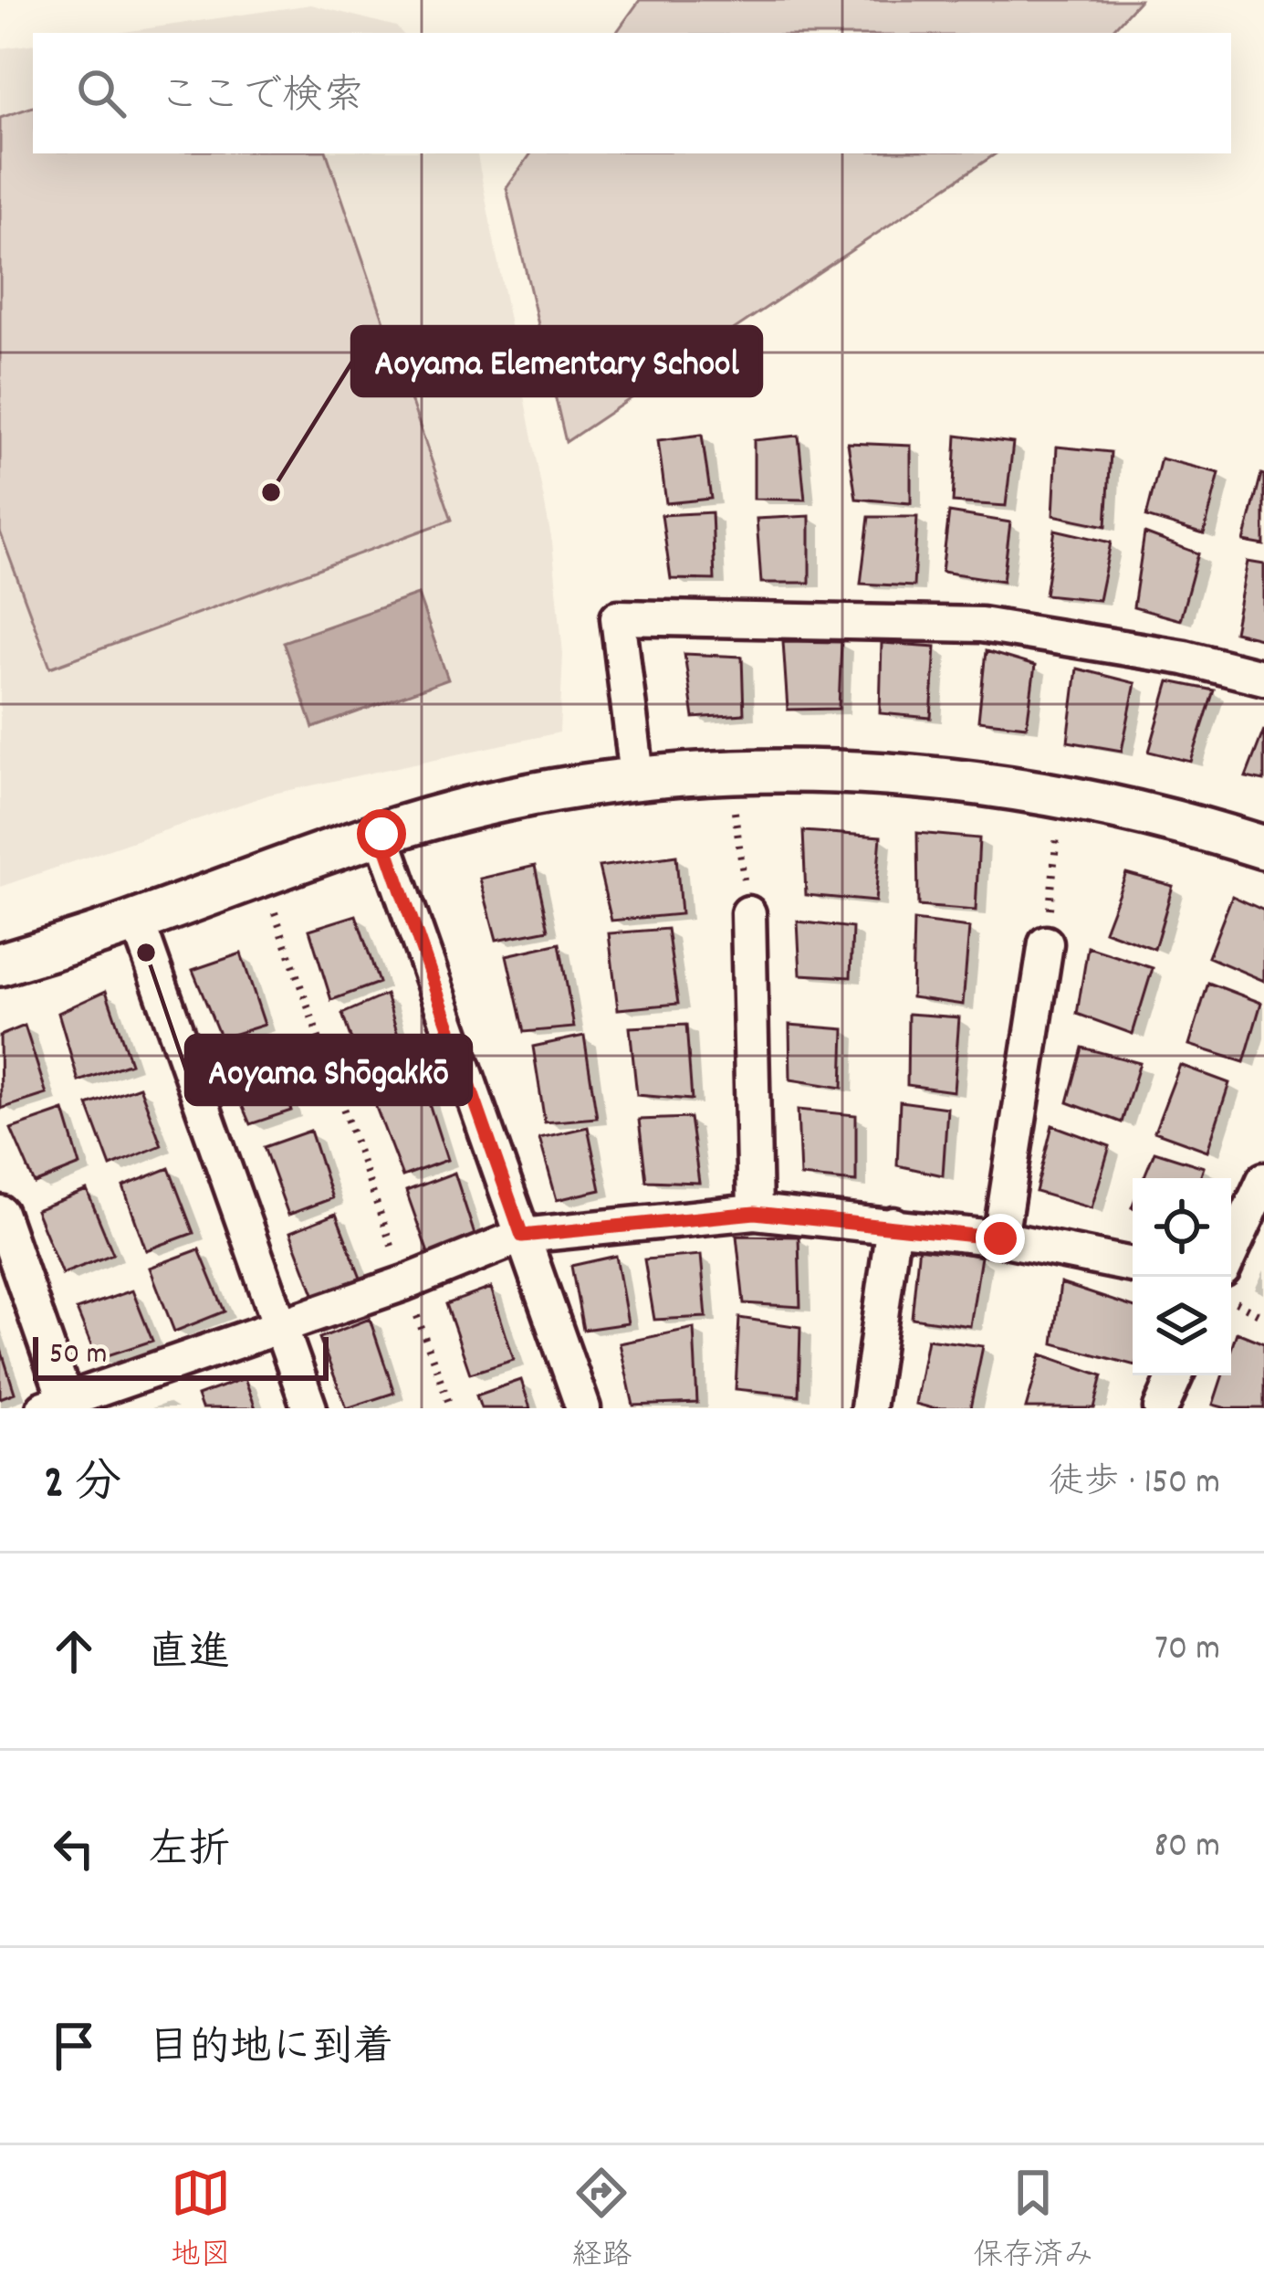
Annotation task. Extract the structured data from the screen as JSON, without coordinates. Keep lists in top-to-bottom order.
{
  "places": ["Aoyama Elementary School", "Aoyama Shōgakkō"],
  "scale_bar": "50 m",
  "page": {
    "search": "ここで検索",
    "scale": "50 m",
    "heading": ["2 分", "徒歩 · 150 m"],
    "list": [
      ["直進", "70 m"],
      ["左折", "80 m"],
      "目的地に到着"
    ],
    "nav": ["地図", "経路", "保存済み"]
  }
}
